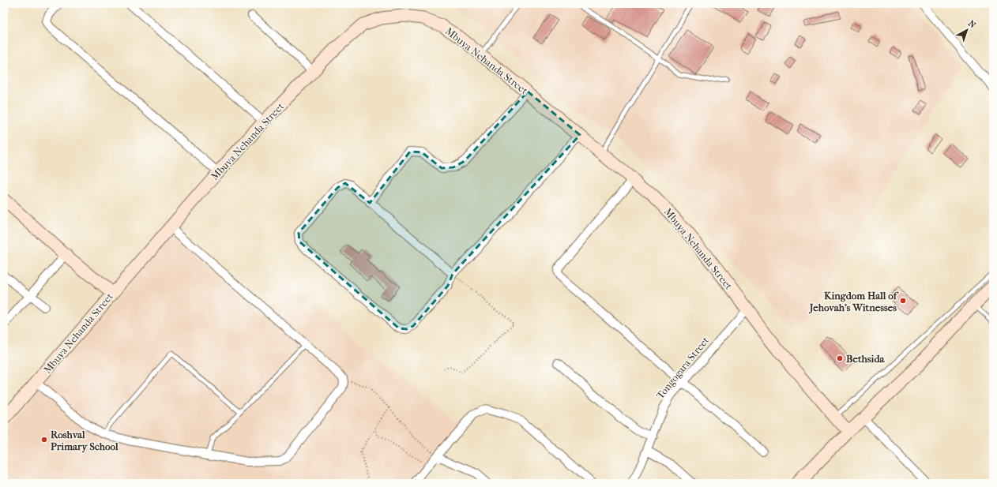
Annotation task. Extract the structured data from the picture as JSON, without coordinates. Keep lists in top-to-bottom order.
{
  "streets": {
    "street": ["Mbuya Nehanda Street", "Tongogara Street"]
  },
  "crossings": [
    ["Mbuya Nehanda Street", "Tongogara Street"]
  ],
  "places": ["Kingdom Hall of Jehovah’s Witnesses", "Bethsida", "Roshval Primary School"],
  "north": "top right"
}
